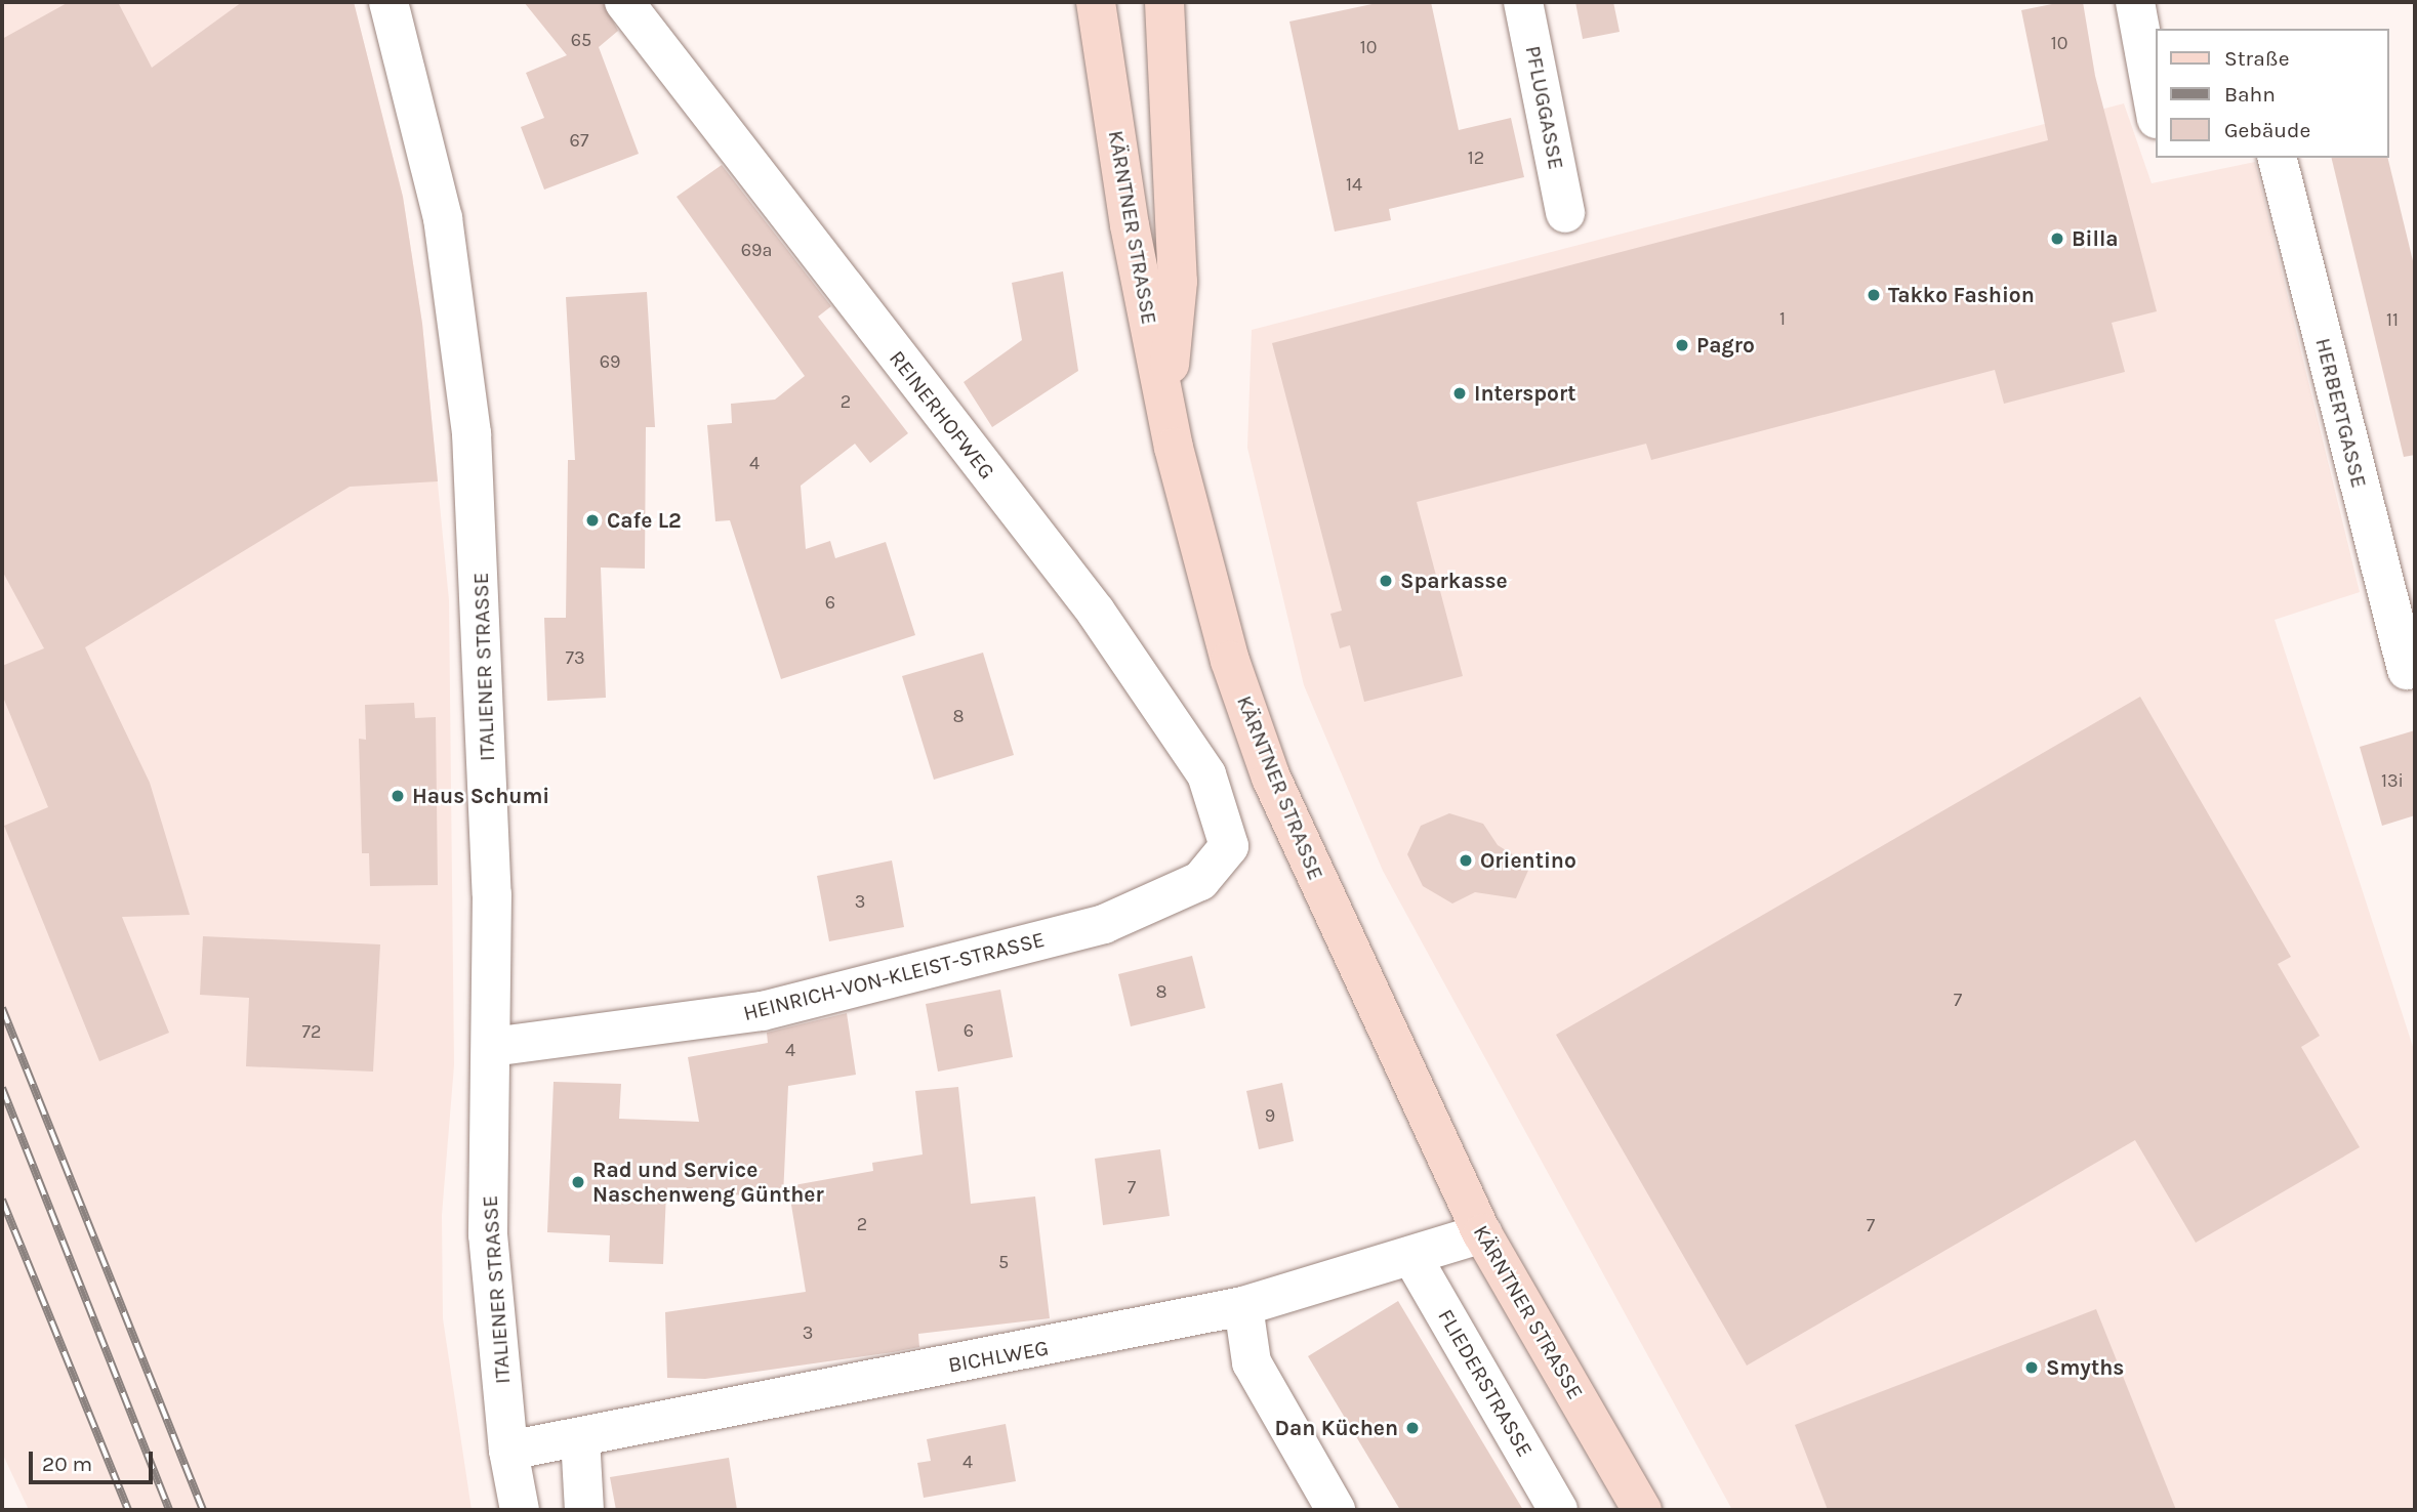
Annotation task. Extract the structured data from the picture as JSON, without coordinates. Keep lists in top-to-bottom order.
{
  "streets": {
    "main road": ["KÄRNTNER STRASSE"],
    "street": [
      "PFLUGGASSE",
      "HERBERTGASSE",
      "REINERHOFWEG",
      "ITALIENER STRASSE",
      "HEINRICH-VON-KLEIST-STRASSE",
      "BICHLWEG",
      "FLIEDERSTRASSE"
    ]
  },
  "crossings": [
    ["KÄRNTNER STRASSE", "BICHLWEG"],
    ["REINERHOFWEG", "HEINRICH-VON-KLEIST-STRASSE"],
    ["ITALIENER STRASSE", "HEINRICH-VON-KLEIST-STRASSE"],
    ["ITALIENER STRASSE", "BICHLWEG"],
    ["BICHLWEG", "FLIEDERSTRASSE"]
  ],
  "places": [
    "Billa",
    "Takko Fashion",
    "Pagro",
    "Intersport",
    "Cafe L2",
    "Sparkasse",
    "Haus Schumi",
    "Orientino",
    "Rad und Service Naschenweng Günther",
    "Smyths",
    "Dan Küchen"
  ],
  "house_numbers": [
    "65",
    "10",
    "10",
    "67",
    "12",
    "14",
    "69a",
    "1",
    "11",
    "69",
    "2",
    "4",
    "6",
    "73",
    "8",
    "13i",
    "3",
    "8",
    "7",
    "6",
    "72",
    "4",
    "9",
    "7",
    "2",
    "7",
    "5",
    "3",
    "4"
  ],
  "legend": ["Straße", "Bahn", "Gebäude"],
  "scale_bar": "20 m"
}
